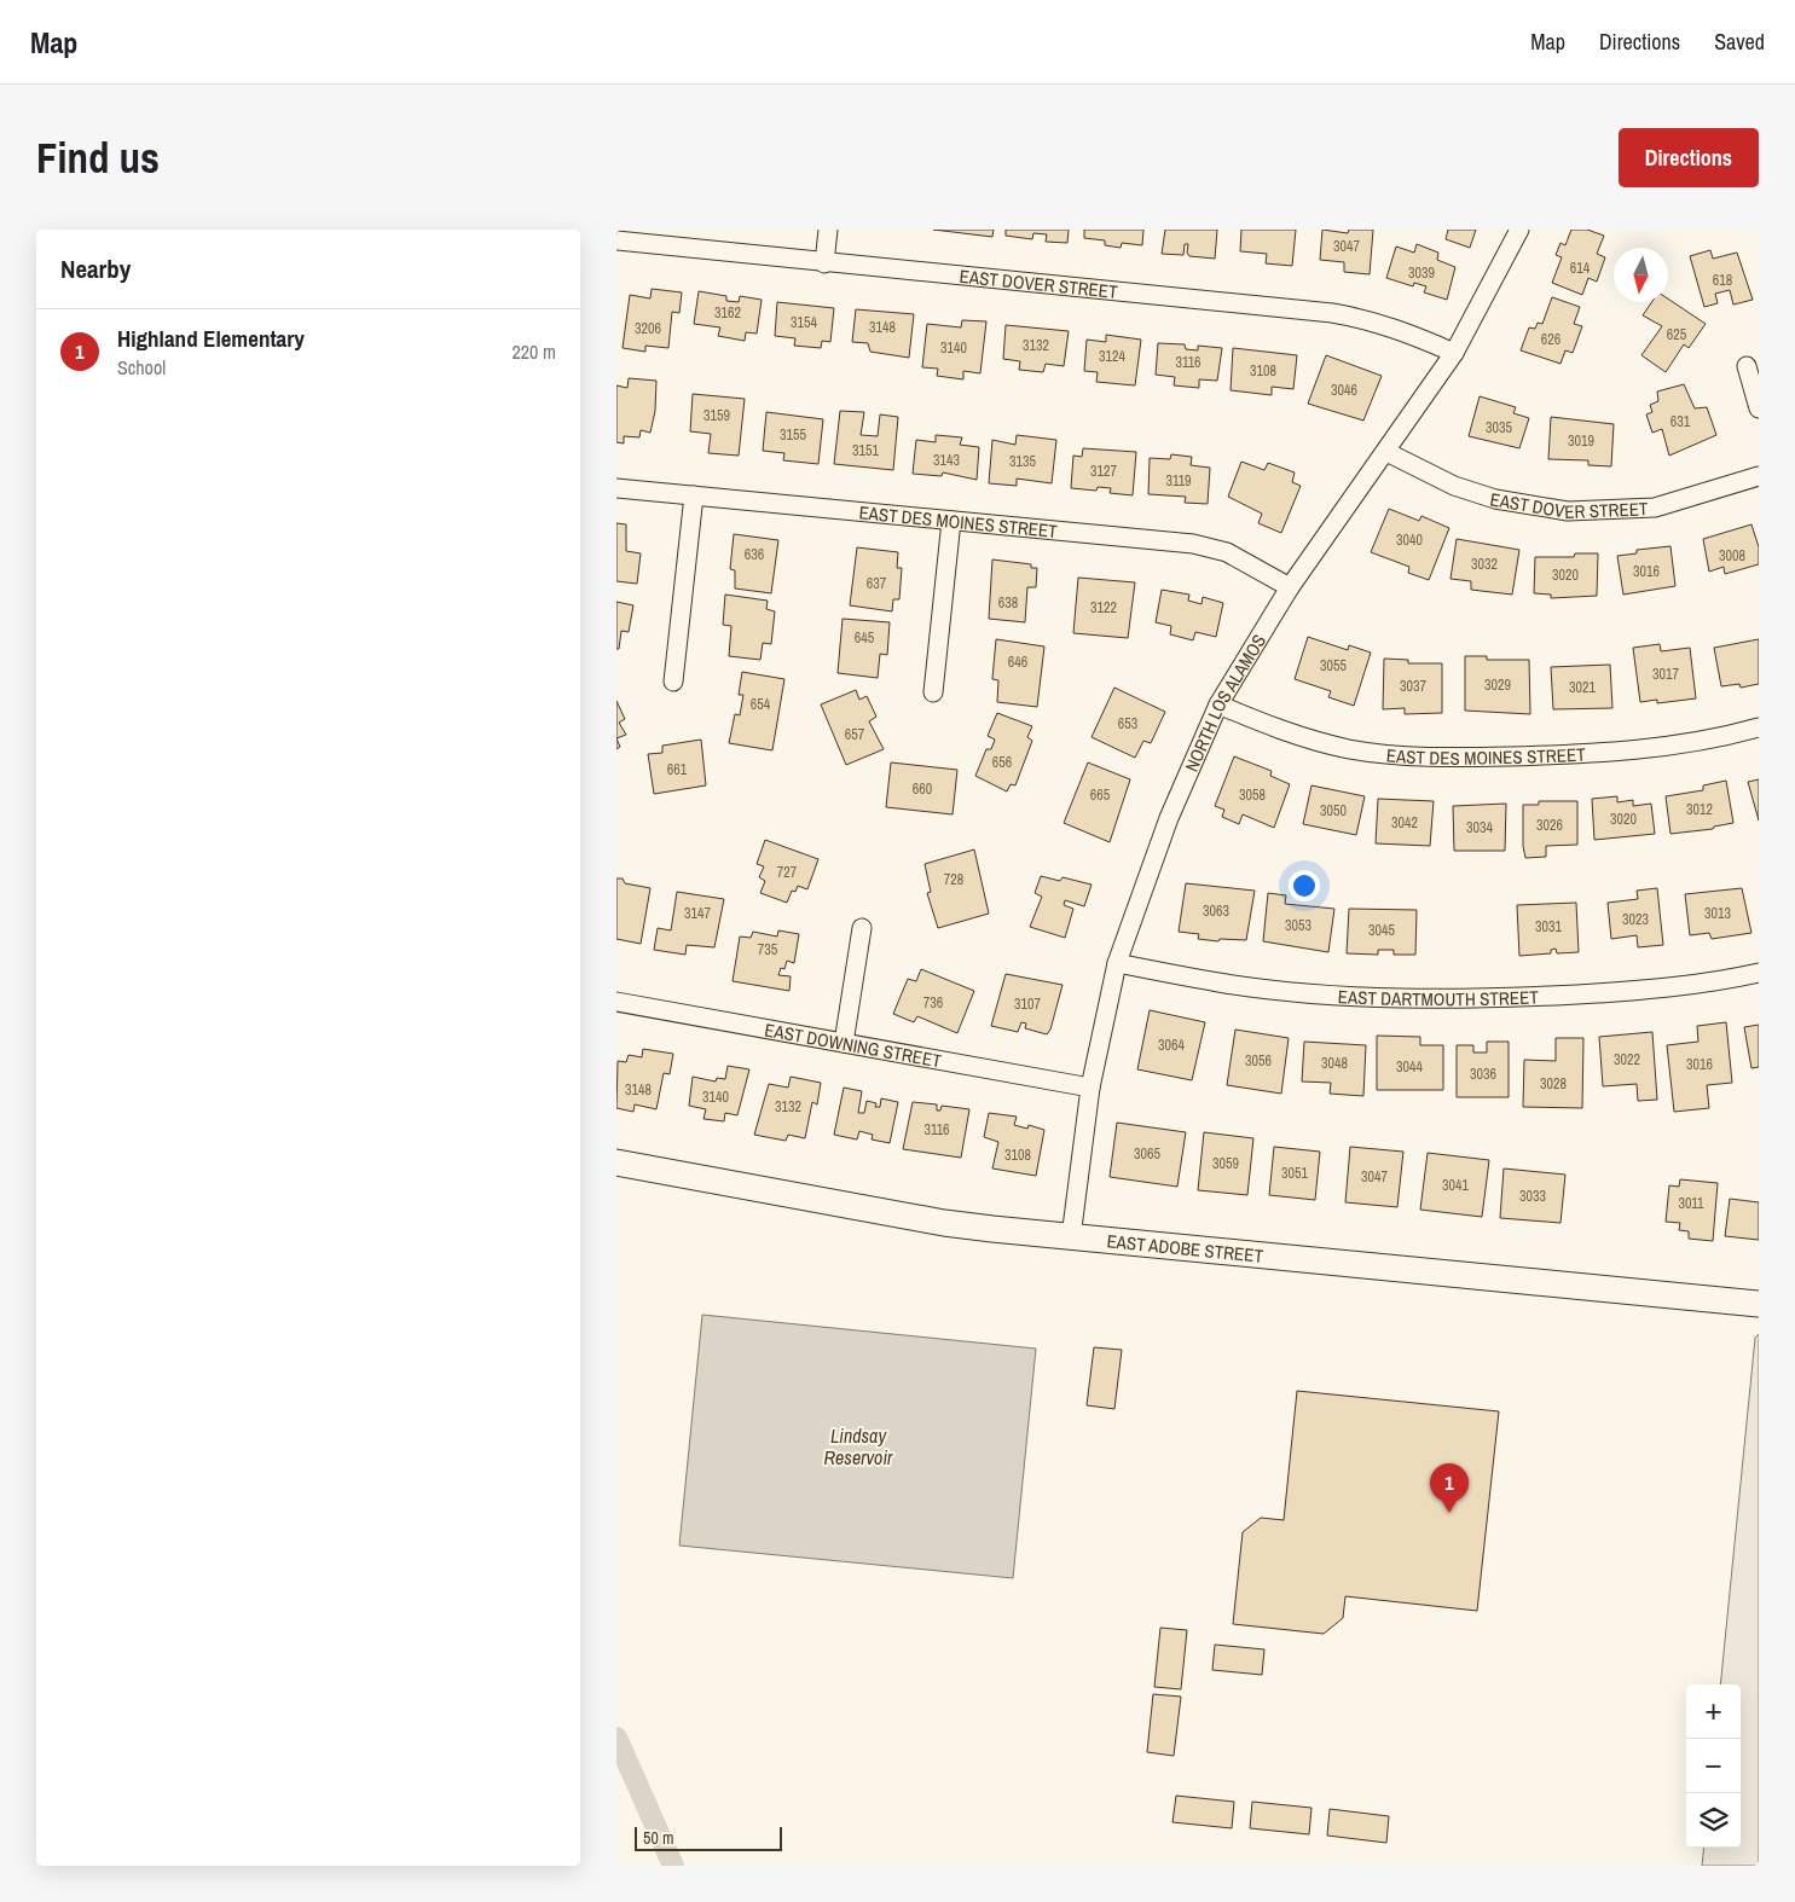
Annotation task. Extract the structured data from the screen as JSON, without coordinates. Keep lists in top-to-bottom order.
{
  "streets": {
    "street": [
      "EAST DOVER STREET",
      "EAST DES MOINES STREET",
      "NORTH LOS ALAMOS",
      "EAST DARTMOUTH STREET",
      "EAST DOWNING STREET",
      "EAST ADOBE STREET"
    ]
  },
  "crossings": [
    ["EAST DOVER STREET", "NORTH LOS ALAMOS"],
    ["EAST DES MOINES STREET", "NORTH LOS ALAMOS"],
    ["NORTH LOS ALAMOS", "EAST DARTMOUTH STREET"],
    ["NORTH LOS ALAMOS", "EAST DOWNING STREET"],
    ["NORTH LOS ALAMOS", "EAST ADOBE STREET"]
  ],
  "water": ["Lindsay Reservoir"],
  "house_numbers": [
    "3047",
    "614",
    "3039",
    "618",
    "3162",
    "3154",
    "3148",
    "3206",
    "625",
    "626",
    "3132",
    "3140",
    "3124",
    "3116",
    "3108",
    "3046",
    "3159",
    "631",
    "3035",
    "3155",
    "3019",
    "3151",
    "3143",
    "3135",
    "3127",
    "3119",
    "3040",
    "636",
    "3008",
    "3032",
    "3016",
    "3020",
    "637",
    "638",
    "3122",
    "645",
    "646",
    "3055",
    "3017",
    "3029",
    "3037",
    "3021",
    "654",
    "653",
    "657",
    "656",
    "661",
    "660",
    "665",
    "3058",
    "3012",
    "3050",
    "3020",
    "3042",
    "3026",
    "3034",
    "727",
    "728",
    "3063",
    "3147",
    "3013",
    "3023",
    "3053",
    "3031",
    "3045",
    "735",
    "736",
    "3107",
    "3064",
    "3022",
    "3056",
    "3048",
    "3016",
    "3044",
    "3036",
    "3028",
    "3148",
    "3140",
    "3132",
    "3116",
    "3065",
    "3108",
    "3059",
    "3051",
    "3047",
    "3041",
    "3033",
    "3011"
  ],
  "scale_bar": "50 m",
  "north": "bottom",
  "page": {
    "header": "Map",
    "nav": ["Map", "Directions", "Saved"],
    "buttons": "Directions",
    "title": "Find us",
    "heading": "Nearby",
    "list": [
      {
        "mark": "1",
        "name": "Highland Elementary",
        "note": "School",
        "value": "220 m"
      }
    ],
    "pins": "1",
    "map_buttons": ["+", "−"],
    "scale": "50 m"
  }
}
